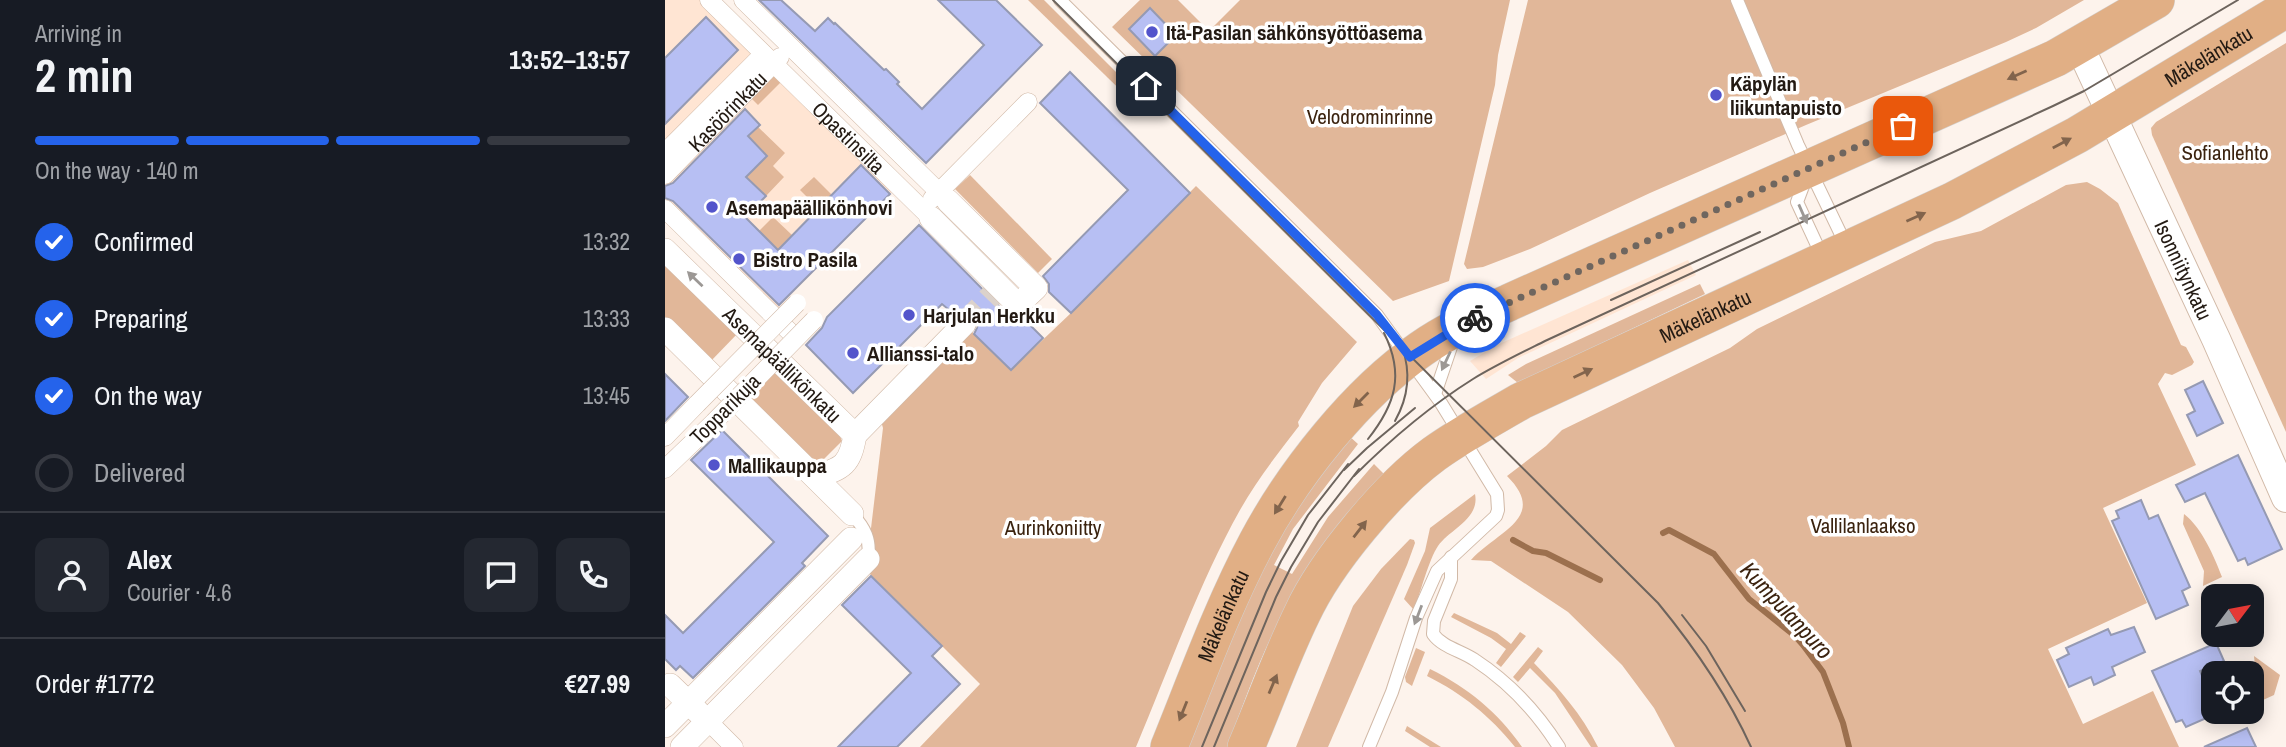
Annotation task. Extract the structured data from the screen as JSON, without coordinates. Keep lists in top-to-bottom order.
{
  "streets": {
    "main road": ["Mäkelänkatu"],
    "street": [
      "Kasöörinkatu",
      "Opastinsilta",
      "Isonniitynkatu",
      "Asemapäällikönkatu",
      "Topparikuja"
    ]
  },
  "crossings": [
    ["Mäkelänkatu", "Isonniitynkatu"],
    ["Kasöörinkatu", "Opastinsilta"]
  ],
  "water": ["Kumpulanpuro"],
  "parks": [
    "Velodrominrinne",
    "Sofianlehto",
    "Vallilanlaakso",
    "Aurinkoniitty"
  ],
  "places": [
    "Itä-Pasilan sähkönsyöttöasema",
    "Käpylän liikuntapuisto",
    "Asemapäällikönhovi",
    "Bistro Pasila",
    "Harjulan Herkku",
    "Allianssi-talo",
    "Mallikauppa"
  ],
  "north": "top right",
  "page": {
    "heading": ["2 min", "Arriving in", "13:52–13:57"],
    "panel": [
      "Alex",
      "Courier · 4.6",
      "Order #1772",
      "€27.99"
    ],
    "bar": "On the way · 140 m",
    "list": [
      ["Confirmed", "13:32"],
      ["Preparing", "13:33"],
      ["On the way", "13:45"],
      "Delivered"
    ]
  }
}
